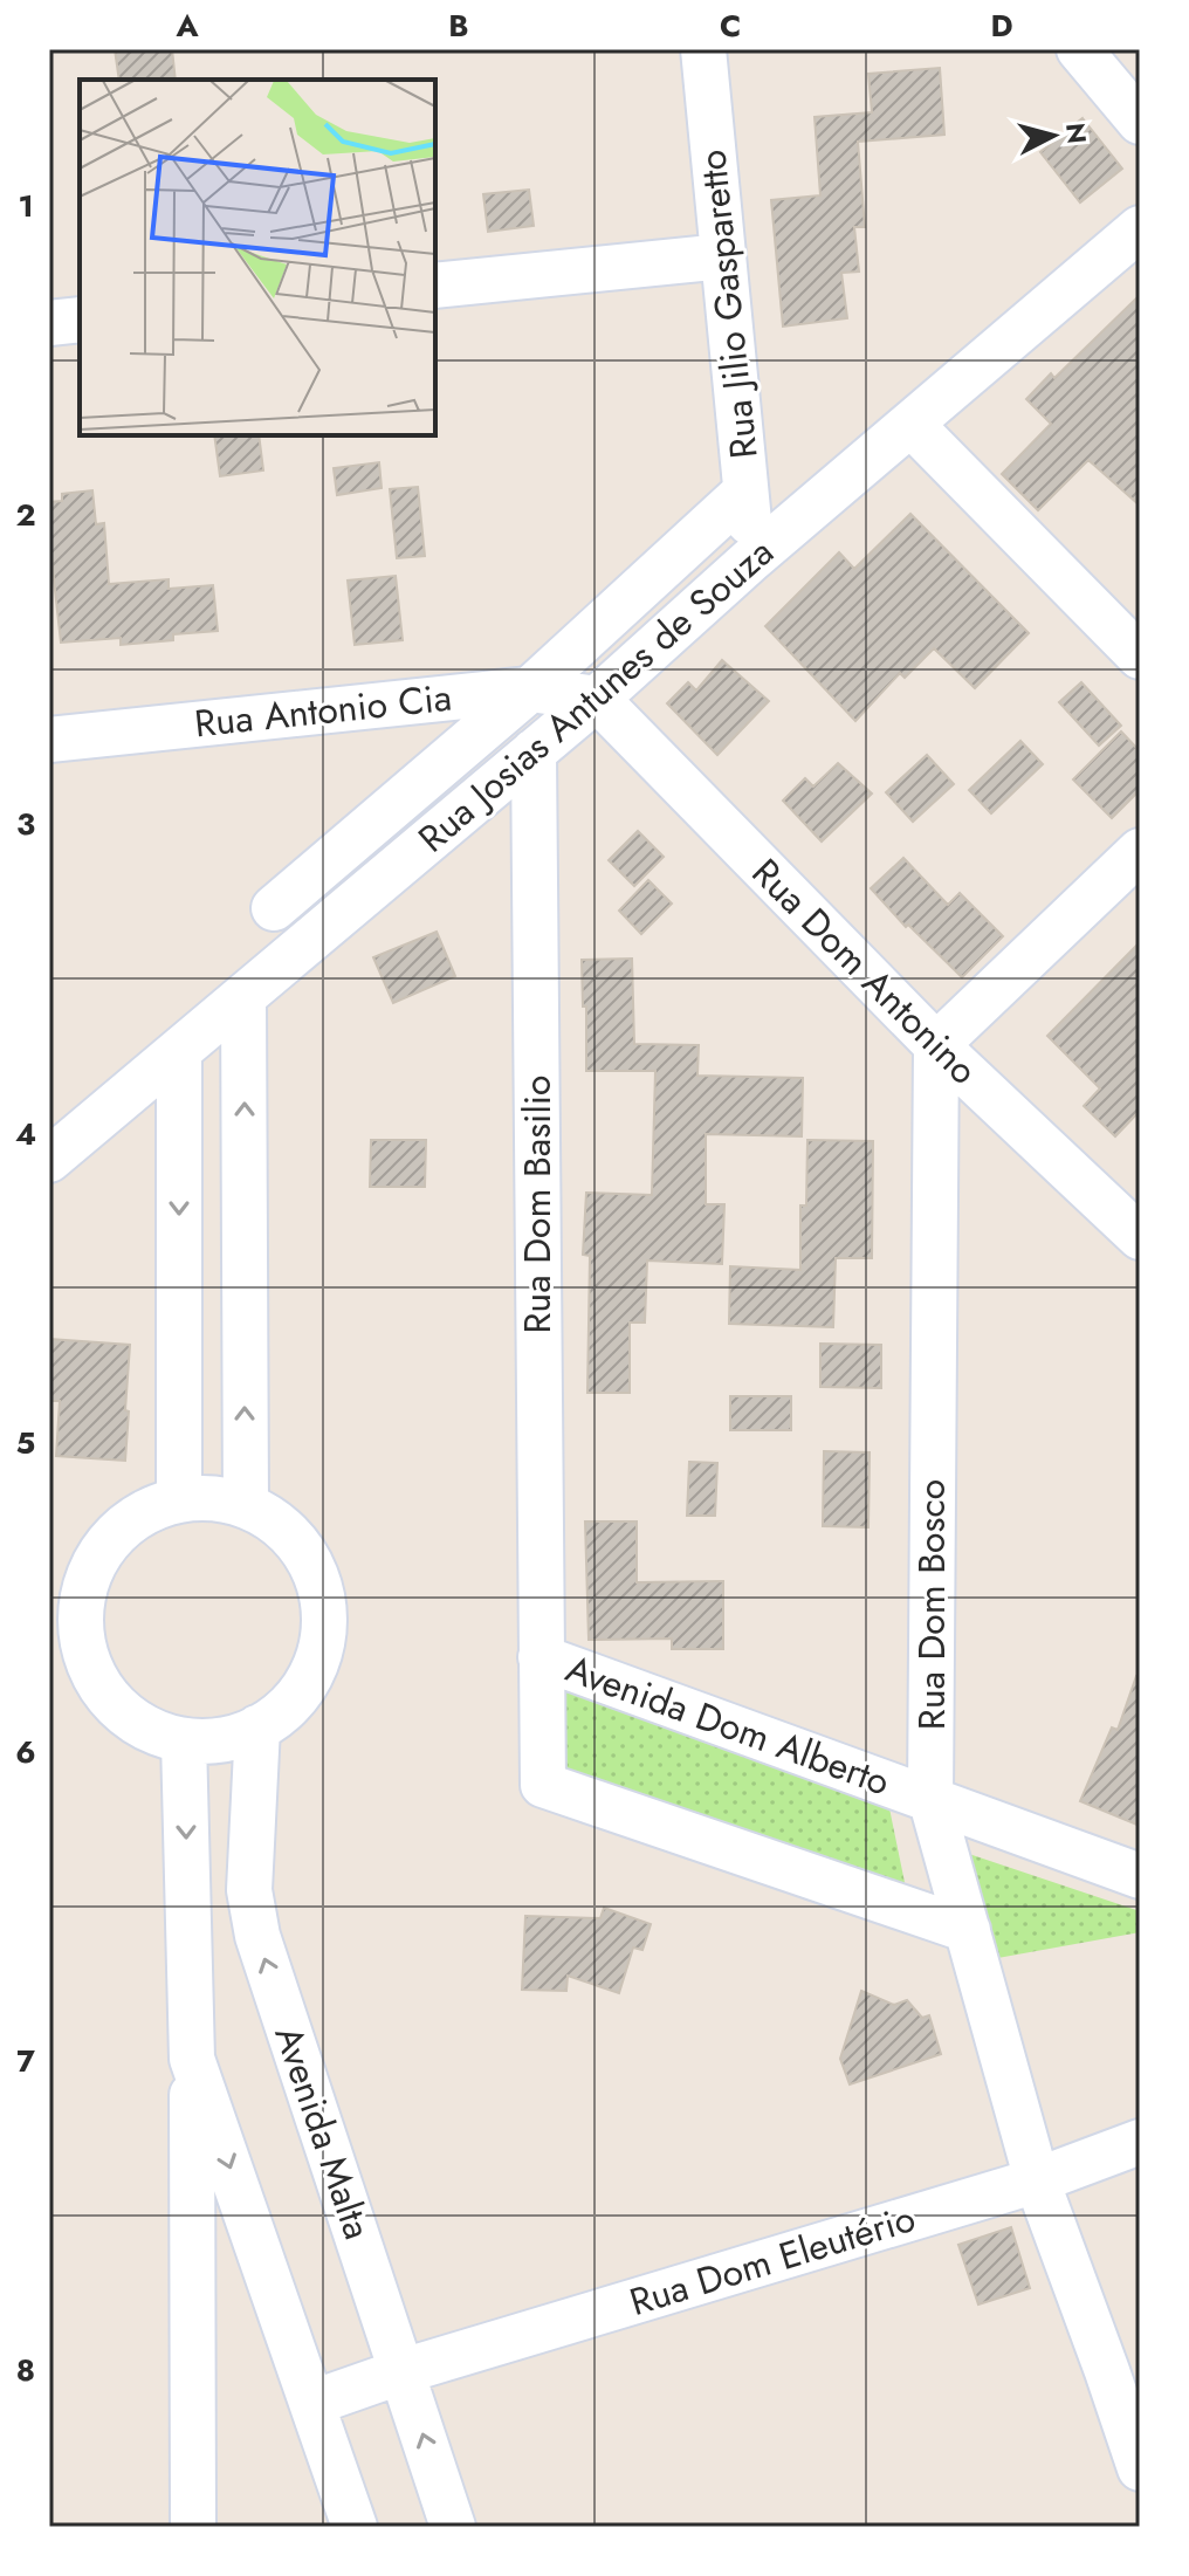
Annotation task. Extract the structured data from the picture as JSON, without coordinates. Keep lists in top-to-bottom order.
{
  "streets": {
    "street": [
      "Rua Jilio Gasparetto",
      "Rua Josias Antunes de Souza",
      "Rua Antonio Cia",
      "Rua Dom Antonino",
      "Rua Dom Basilio",
      "Rua Dom Bosco",
      "Avenida Dom Alberto",
      "Avenida Malta",
      "Rua Dom Eleutério"
    ]
  },
  "crossings": [
    ["Rua Jilio Gasparetto", "Rua Josias Antunes de Souza"],
    ["Rua Josias Antunes de Souza", "Rua Antonio Cia"],
    ["Rua Josias Antunes de Souza", "Rua Dom Antonino"],
    ["Rua Josias Antunes de Souza", "Rua Dom Basilio"],
    ["Rua Antonio Cia", "Rua Dom Antonino"],
    ["Rua Dom Antonino", "Rua Dom Bosco"],
    ["Rua Dom Basilio", "Avenida Dom Alberto"],
    ["Rua Dom Bosco", "Avenida Dom Alberto"],
    ["Rua Dom Bosco", "Rua Dom Eleutério"],
    ["Avenida Malta", "Rua Dom Eleutério"]
  ],
  "north": "right",
  "grid": {
    "columns": [
      "A",
      "B",
      "C",
      "D"
    ],
    "rows": [
      "1",
      "2",
      "3",
      "4",
      "5",
      "6",
      "7",
      "8"
    ]
  }
}
